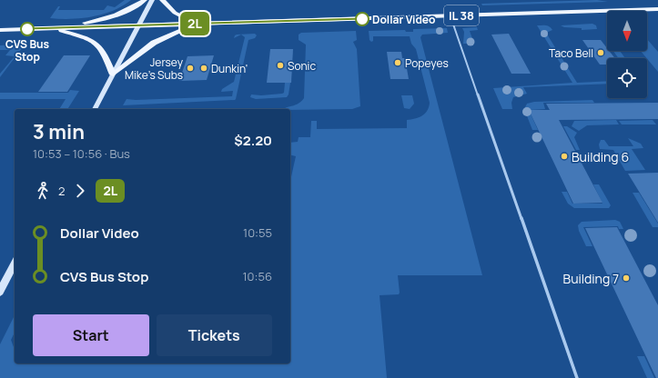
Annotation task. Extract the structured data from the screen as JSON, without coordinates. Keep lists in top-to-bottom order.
{
  "streets": {
    "main road": ["IL 38"]
  },
  "places": [
    "Dollar Video",
    "CVS Bus Stop",
    "Taco Bell",
    "Popeyes",
    "Sonic",
    "Jersey Mike's Subs",
    "Dunkin'",
    "Building 6",
    "Building 7"
  ],
  "lines": ["bus line 2L"],
  "north": "bottom",
  "page": {
    "on_map": "2L",
    "heading": ["3 min", "10:53 – 10:56 · Bus", "$2.20"],
    "legs": ["2", "2L"],
    "list": [
      {
        "name": "Dollar Video",
        "value": "10:55"
      },
      {
        "name": "CVS Bus Stop",
        "value": "10:56"
      }
    ],
    "buttons": ["Start", "Tickets"]
  }
}
